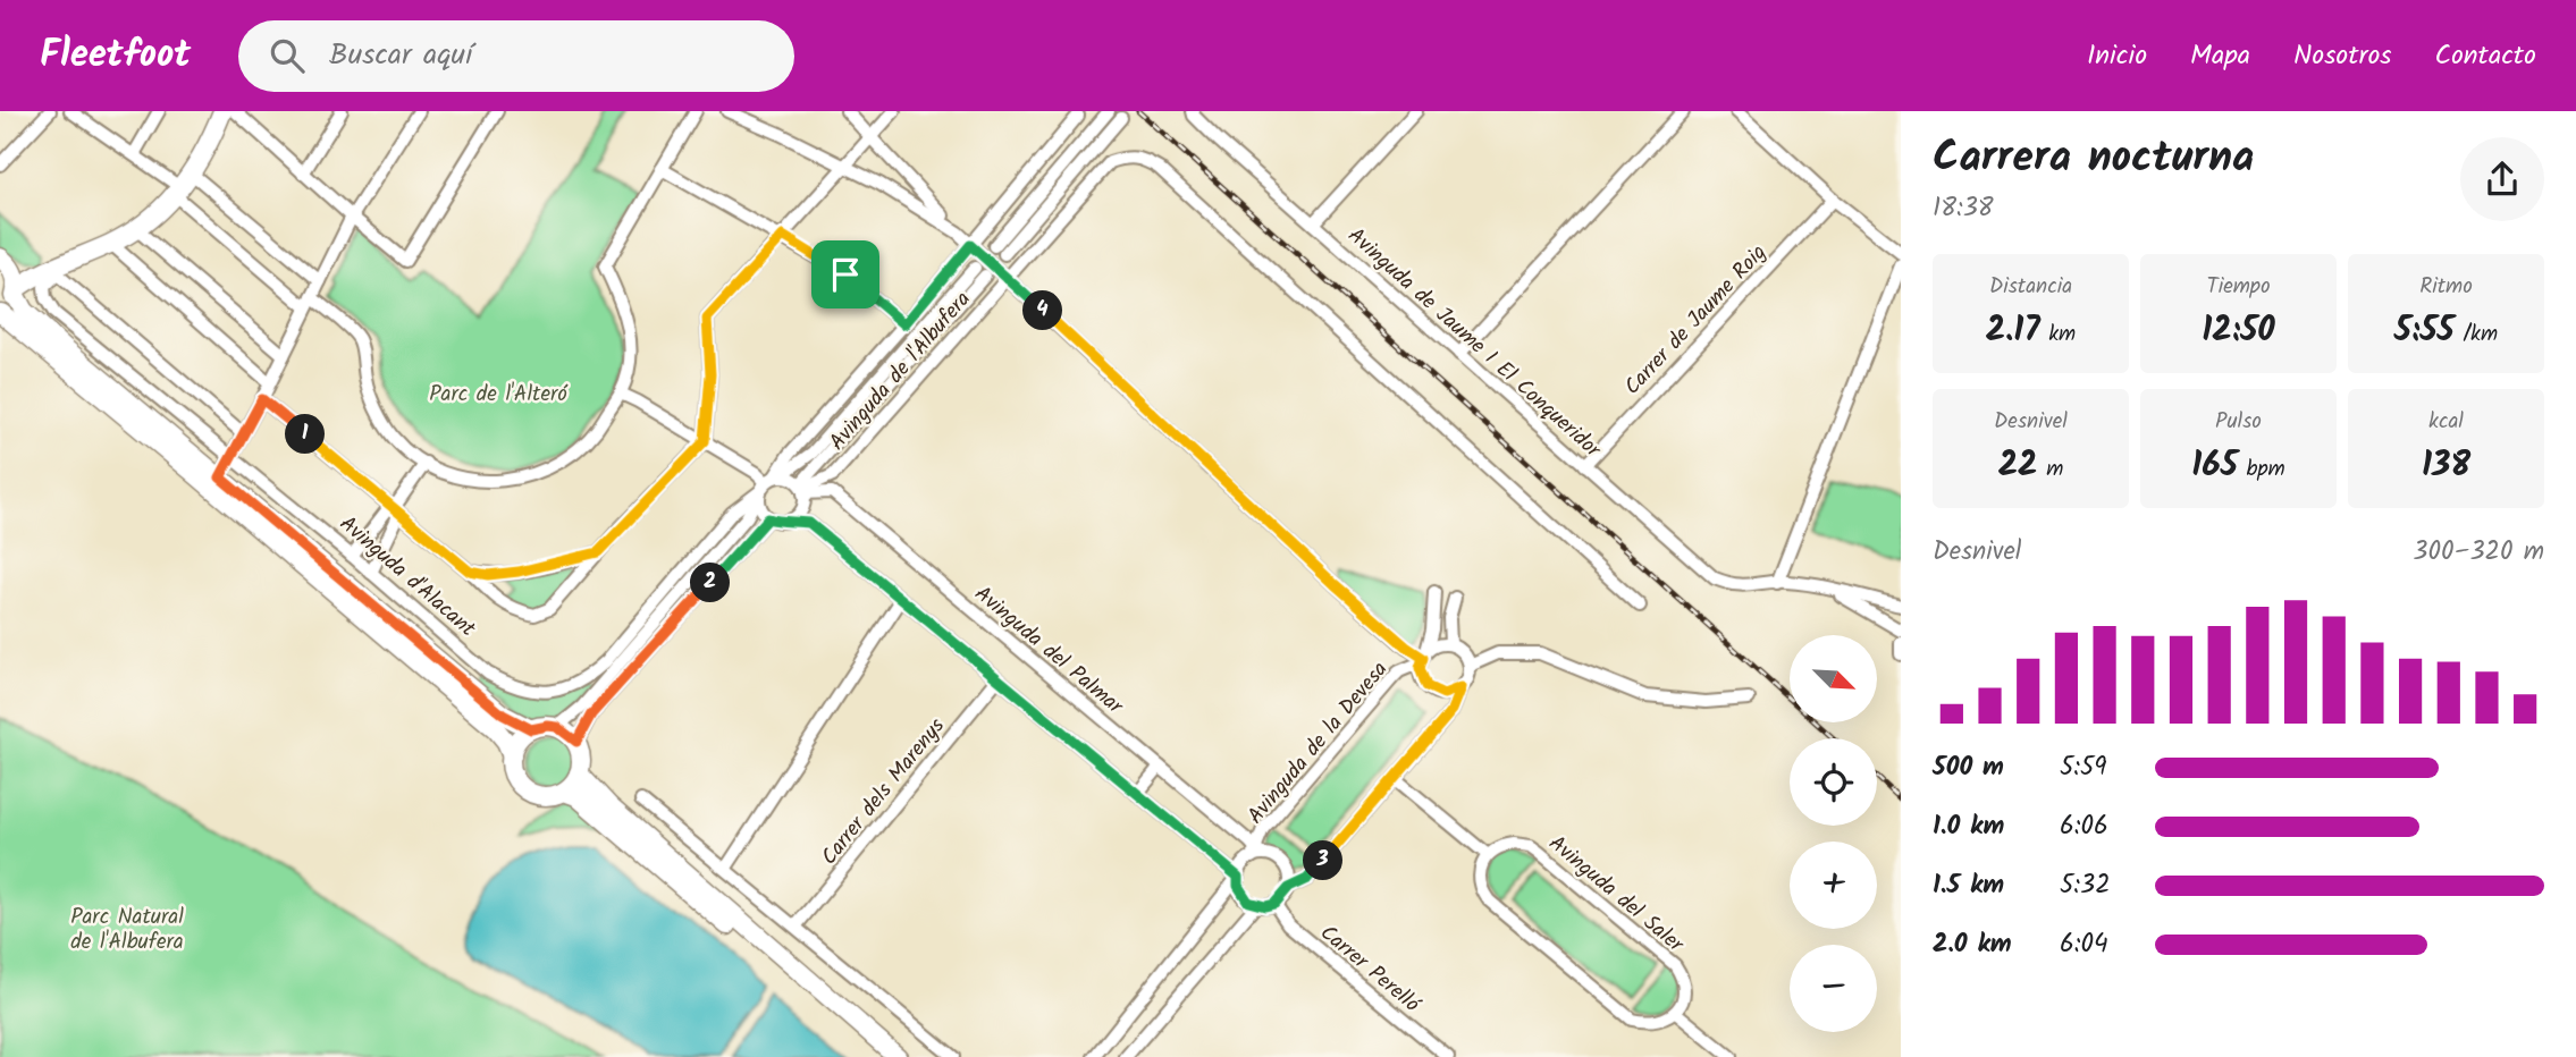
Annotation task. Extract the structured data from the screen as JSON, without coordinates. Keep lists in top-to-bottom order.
{
  "streets": {
    "street": [
      "Carrer de Jaume Roig",
      "Avinguda de Jaume I El Conqueridor",
      "Avinguda de l'Albufera",
      "Avinguda d'Alacant",
      "Avinguda del Palmar",
      "Avinguda de la Devesa",
      "Carrer dels Marenys",
      "Avinguda del Saler",
      "Carrer Perelló"
    ]
  },
  "crossings": [
    ["Carrer de Jaume Roig", "Avinguda de Jaume I El Conqueridor"],
    ["Avinguda de l'Albufera", "Avinguda d'Alacant"],
    ["Avinguda de l'Albufera", "Avinguda del Palmar"],
    ["Avinguda d'Alacant", "Avinguda del Palmar"],
    ["Avinguda del Palmar", "Avinguda de la Devesa"],
    ["Avinguda del Palmar", "Carrer Perelló"],
    ["Avinguda de la Devesa", "Carrer Perelló"]
  ],
  "parks": ["Parc de l'Alteró", "Parc Natural de l'Albufera"],
  "north": "bottom right",
  "page": {
    "header": "Fleetfoot",
    "search": "Buscar aquí",
    "nav": [
      "Inicio",
      "Mapa",
      "Nosotros",
      "Contacto"
    ],
    "heading": ["Carrera nocturna", "18:38"],
    "stats": [
      ["Distancia", "2.17 km"],
      ["Tiempo", "12:50"],
      ["Ritmo", "5:55 /km"],
      ["Desnivel", "22 m"],
      ["Pulso", "165 bpm"],
      ["kcal", "138"]
    ],
    "pins": [
      "4",
      "1",
      "2",
      "3"
    ],
    "chart": ["Desnivel", "300–320 m"],
    "map_buttons": ["+", "−"],
    "list": [
      {
        "name": "500 m",
        "note": "5:59"
      },
      {
        "name": "1.0 km",
        "note": "6:06"
      },
      {
        "name": "1.5 km",
        "note": "5:32"
      },
      {
        "name": "2.0 km",
        "note": "6:04"
      }
    ]
  }
}
